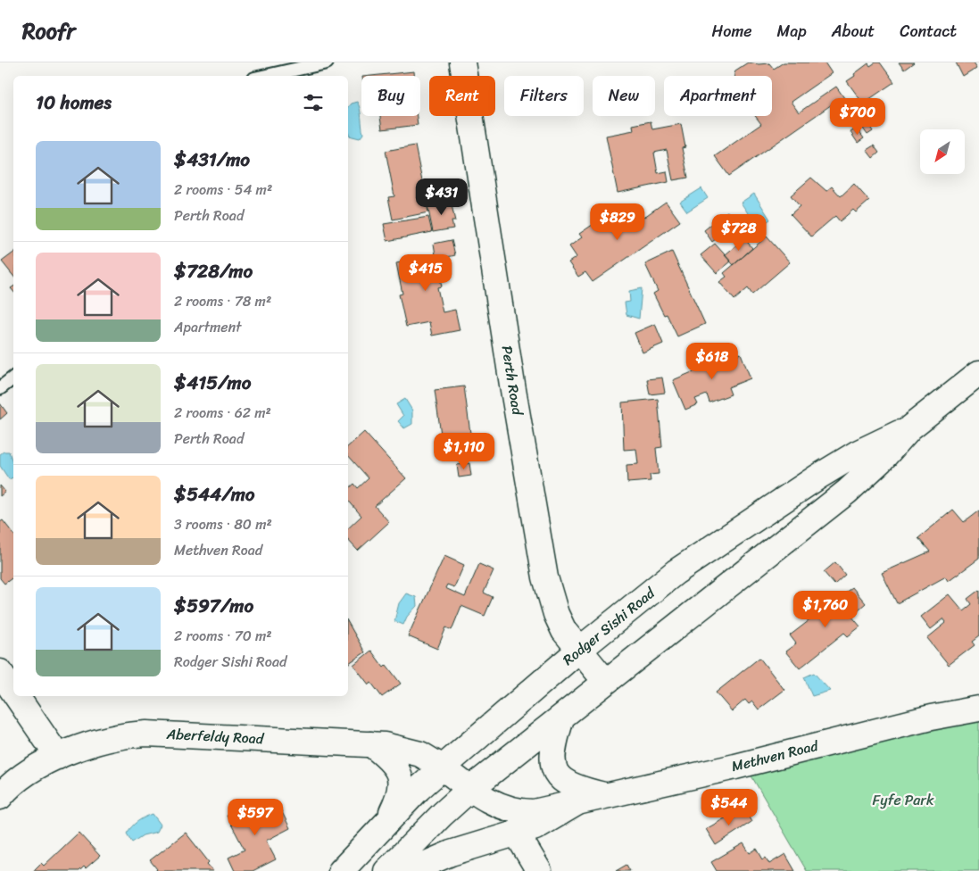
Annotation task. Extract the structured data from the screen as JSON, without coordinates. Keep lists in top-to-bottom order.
{
  "streets": {
    "main road": [
      "Perth Road",
      "Rodger Sishi Road",
      "Aberfeldy Road",
      "Methven Road"
    ]
  },
  "crossings": [
    ["Perth Road", "Rodger Sishi Road"],
    ["Rodger Sishi Road", "Aberfeldy Road"],
    ["Rodger Sishi Road", "Methven Road"],
    ["Aberfeldy Road", "Methven Road"]
  ],
  "parks": ["Fyfe Park"],
  "north": "bottom left",
  "page": {
    "header": "Roofr",
    "nav": [
      "Home",
      "Map",
      "About",
      "Contact"
    ],
    "chip": [
      "Buy",
      "Rent",
      "Filters",
      "New",
      "Apartment"
    ],
    "heading": "10 homes",
    "price": [
      "$700",
      "$431",
      "$829",
      "$728",
      "$415",
      "$618",
      "$1,110",
      "$1,760",
      "$544",
      "$597"
    ],
    "list": [
      {
        "name": "$431/mo",
        "note": "2 rooms · 54 m² · Perth Road"
      },
      {
        "name": "$728/mo",
        "note": "2 rooms · 78 m² · Apartment"
      },
      {
        "name": "$415/mo",
        "note": "2 rooms · 62 m² · Perth Road"
      },
      {
        "name": "$544/mo",
        "note": "3 rooms · 80 m² · Methven Road"
      },
      {
        "name": "$597/mo",
        "note": "2 rooms · 70 m² · Rodger Sishi Road"
      }
    ]
  }
}
